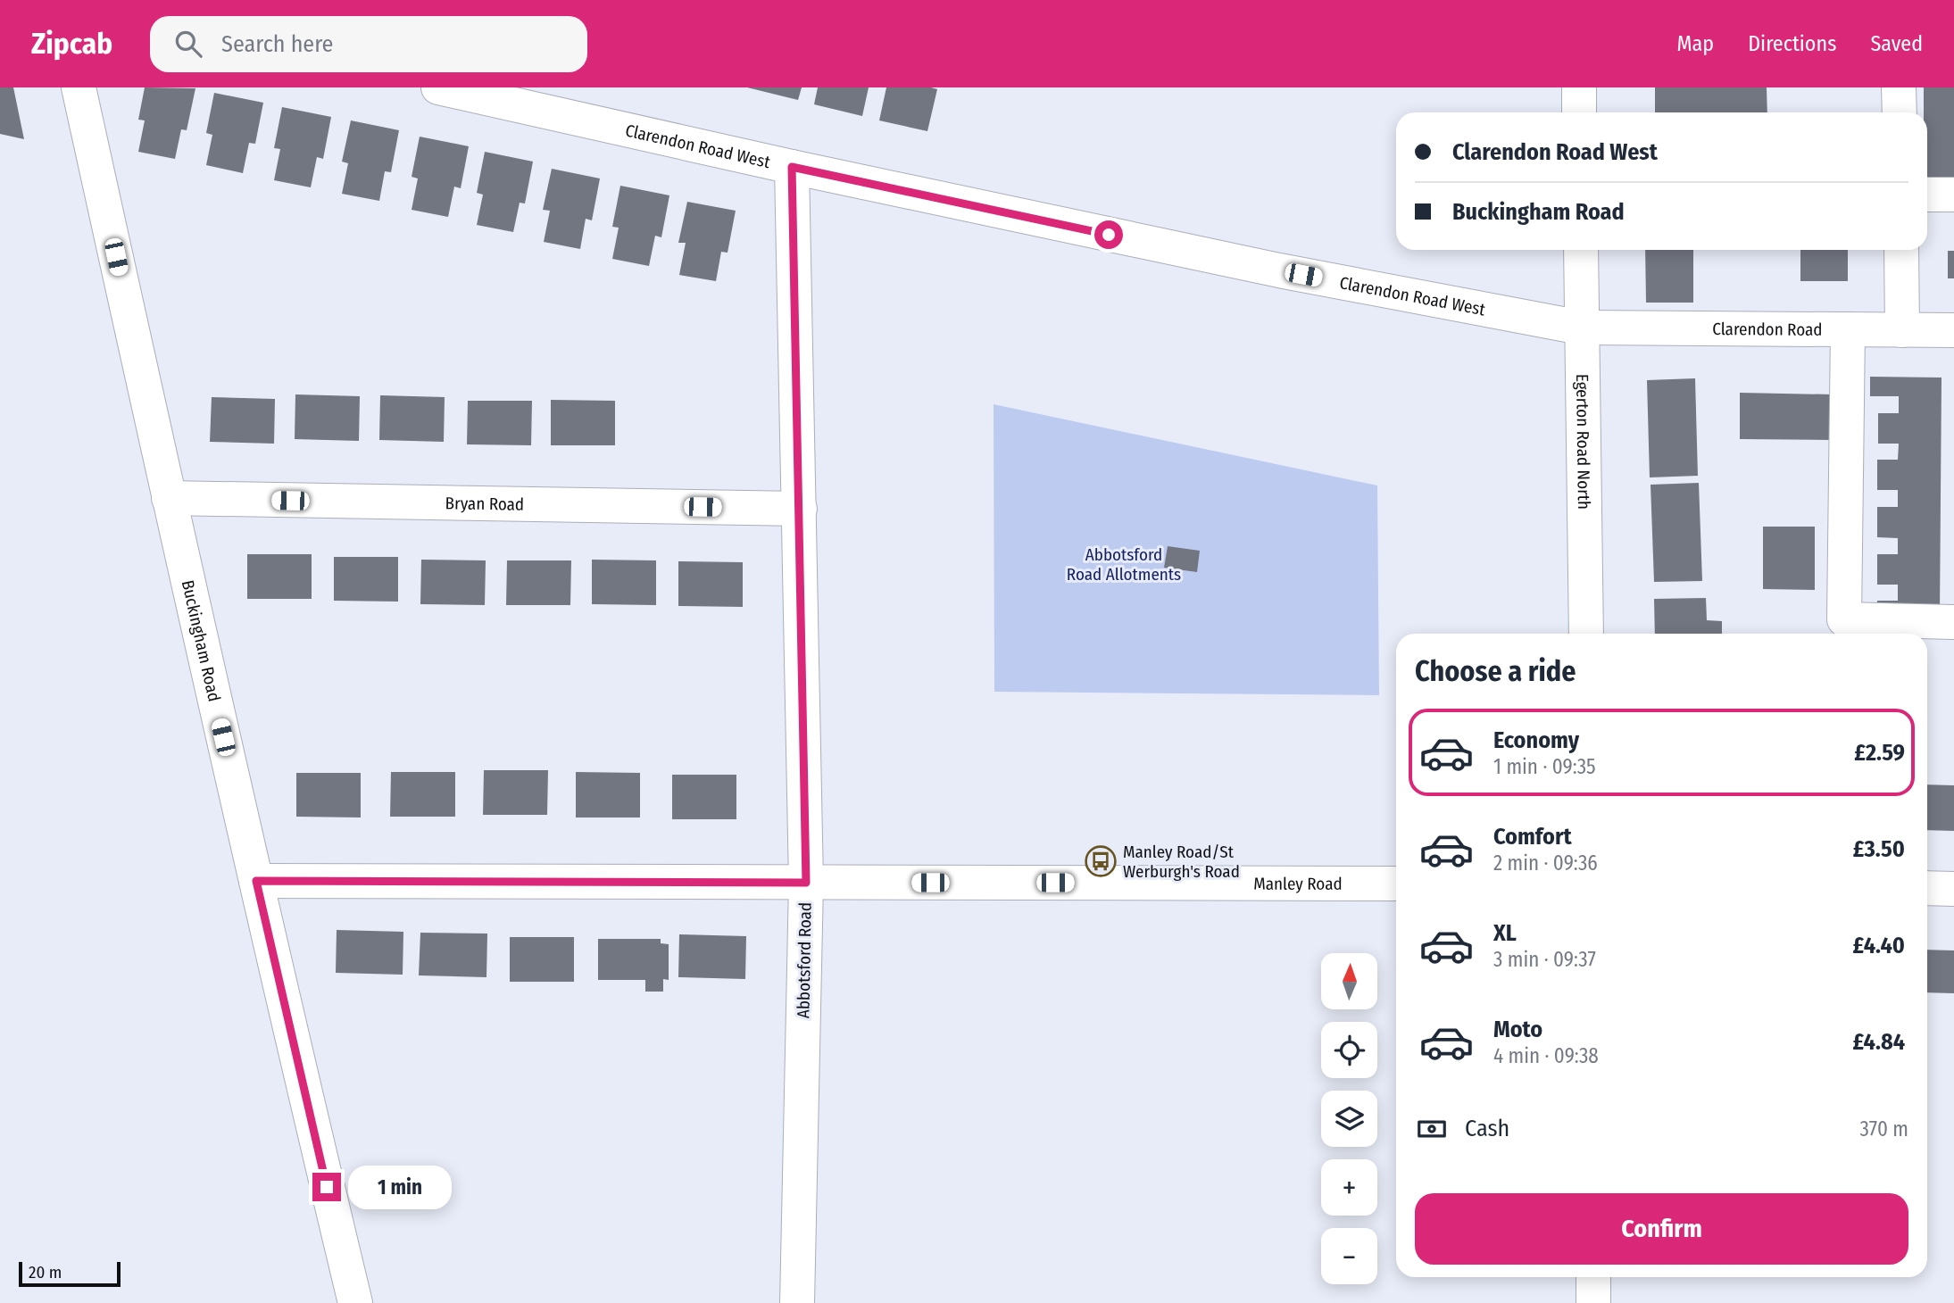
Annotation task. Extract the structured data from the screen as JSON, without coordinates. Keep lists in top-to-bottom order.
{
  "streets": {
    "street": [
      "Clarendon Road West",
      "Clarendon Road",
      "Egerton Road North",
      "Bryan Road",
      "Buckingham Road",
      "Manley Road",
      "Abbotsford Road"
    ]
  },
  "crossings": [
    ["Clarendon Road West", "Clarendon Road"],
    ["Clarendon Road West", "Egerton Road North"],
    ["Clarendon Road West", "Abbotsford Road"],
    ["Clarendon Road", "Egerton Road North"],
    ["Bryan Road", "Buckingham Road"],
    ["Bryan Road", "Abbotsford Road"],
    ["Buckingham Road", "Manley Road"],
    ["Manley Road", "Abbotsford Road"]
  ],
  "parks": ["Abbotsford Road Allotments"],
  "places": {
    "bus stop": ["Manley Road/St Werburgh's Road"]
  },
  "scale_bar": "20 m",
  "north": "top",
  "page": {
    "header": "Zipcab",
    "search": "Search here",
    "nav": ["Map", "Directions", "Saved"],
    "banner": ["Clarendon Road West", "Buckingham Road"],
    "heading": "Choose a ride",
    "list": [
      {
        "name": "Economy",
        "note": "1 min · 09:35",
        "value": "£2.59"
      },
      {
        "name": "Comfort",
        "note": "2 min · 09:36",
        "value": "£3.50"
      },
      {
        "name": "XL",
        "note": "3 min · 09:37",
        "value": "£4.40"
      },
      {
        "name": "Moto",
        "note": "4 min · 09:38",
        "value": "£4.84"
      }
    ],
    "map_buttons": ["+", "−"],
    "pay": ["Cash", "370 m"],
    "bubble": "1 min",
    "buttons": "Confirm",
    "scale": "20 m"
  }
}
